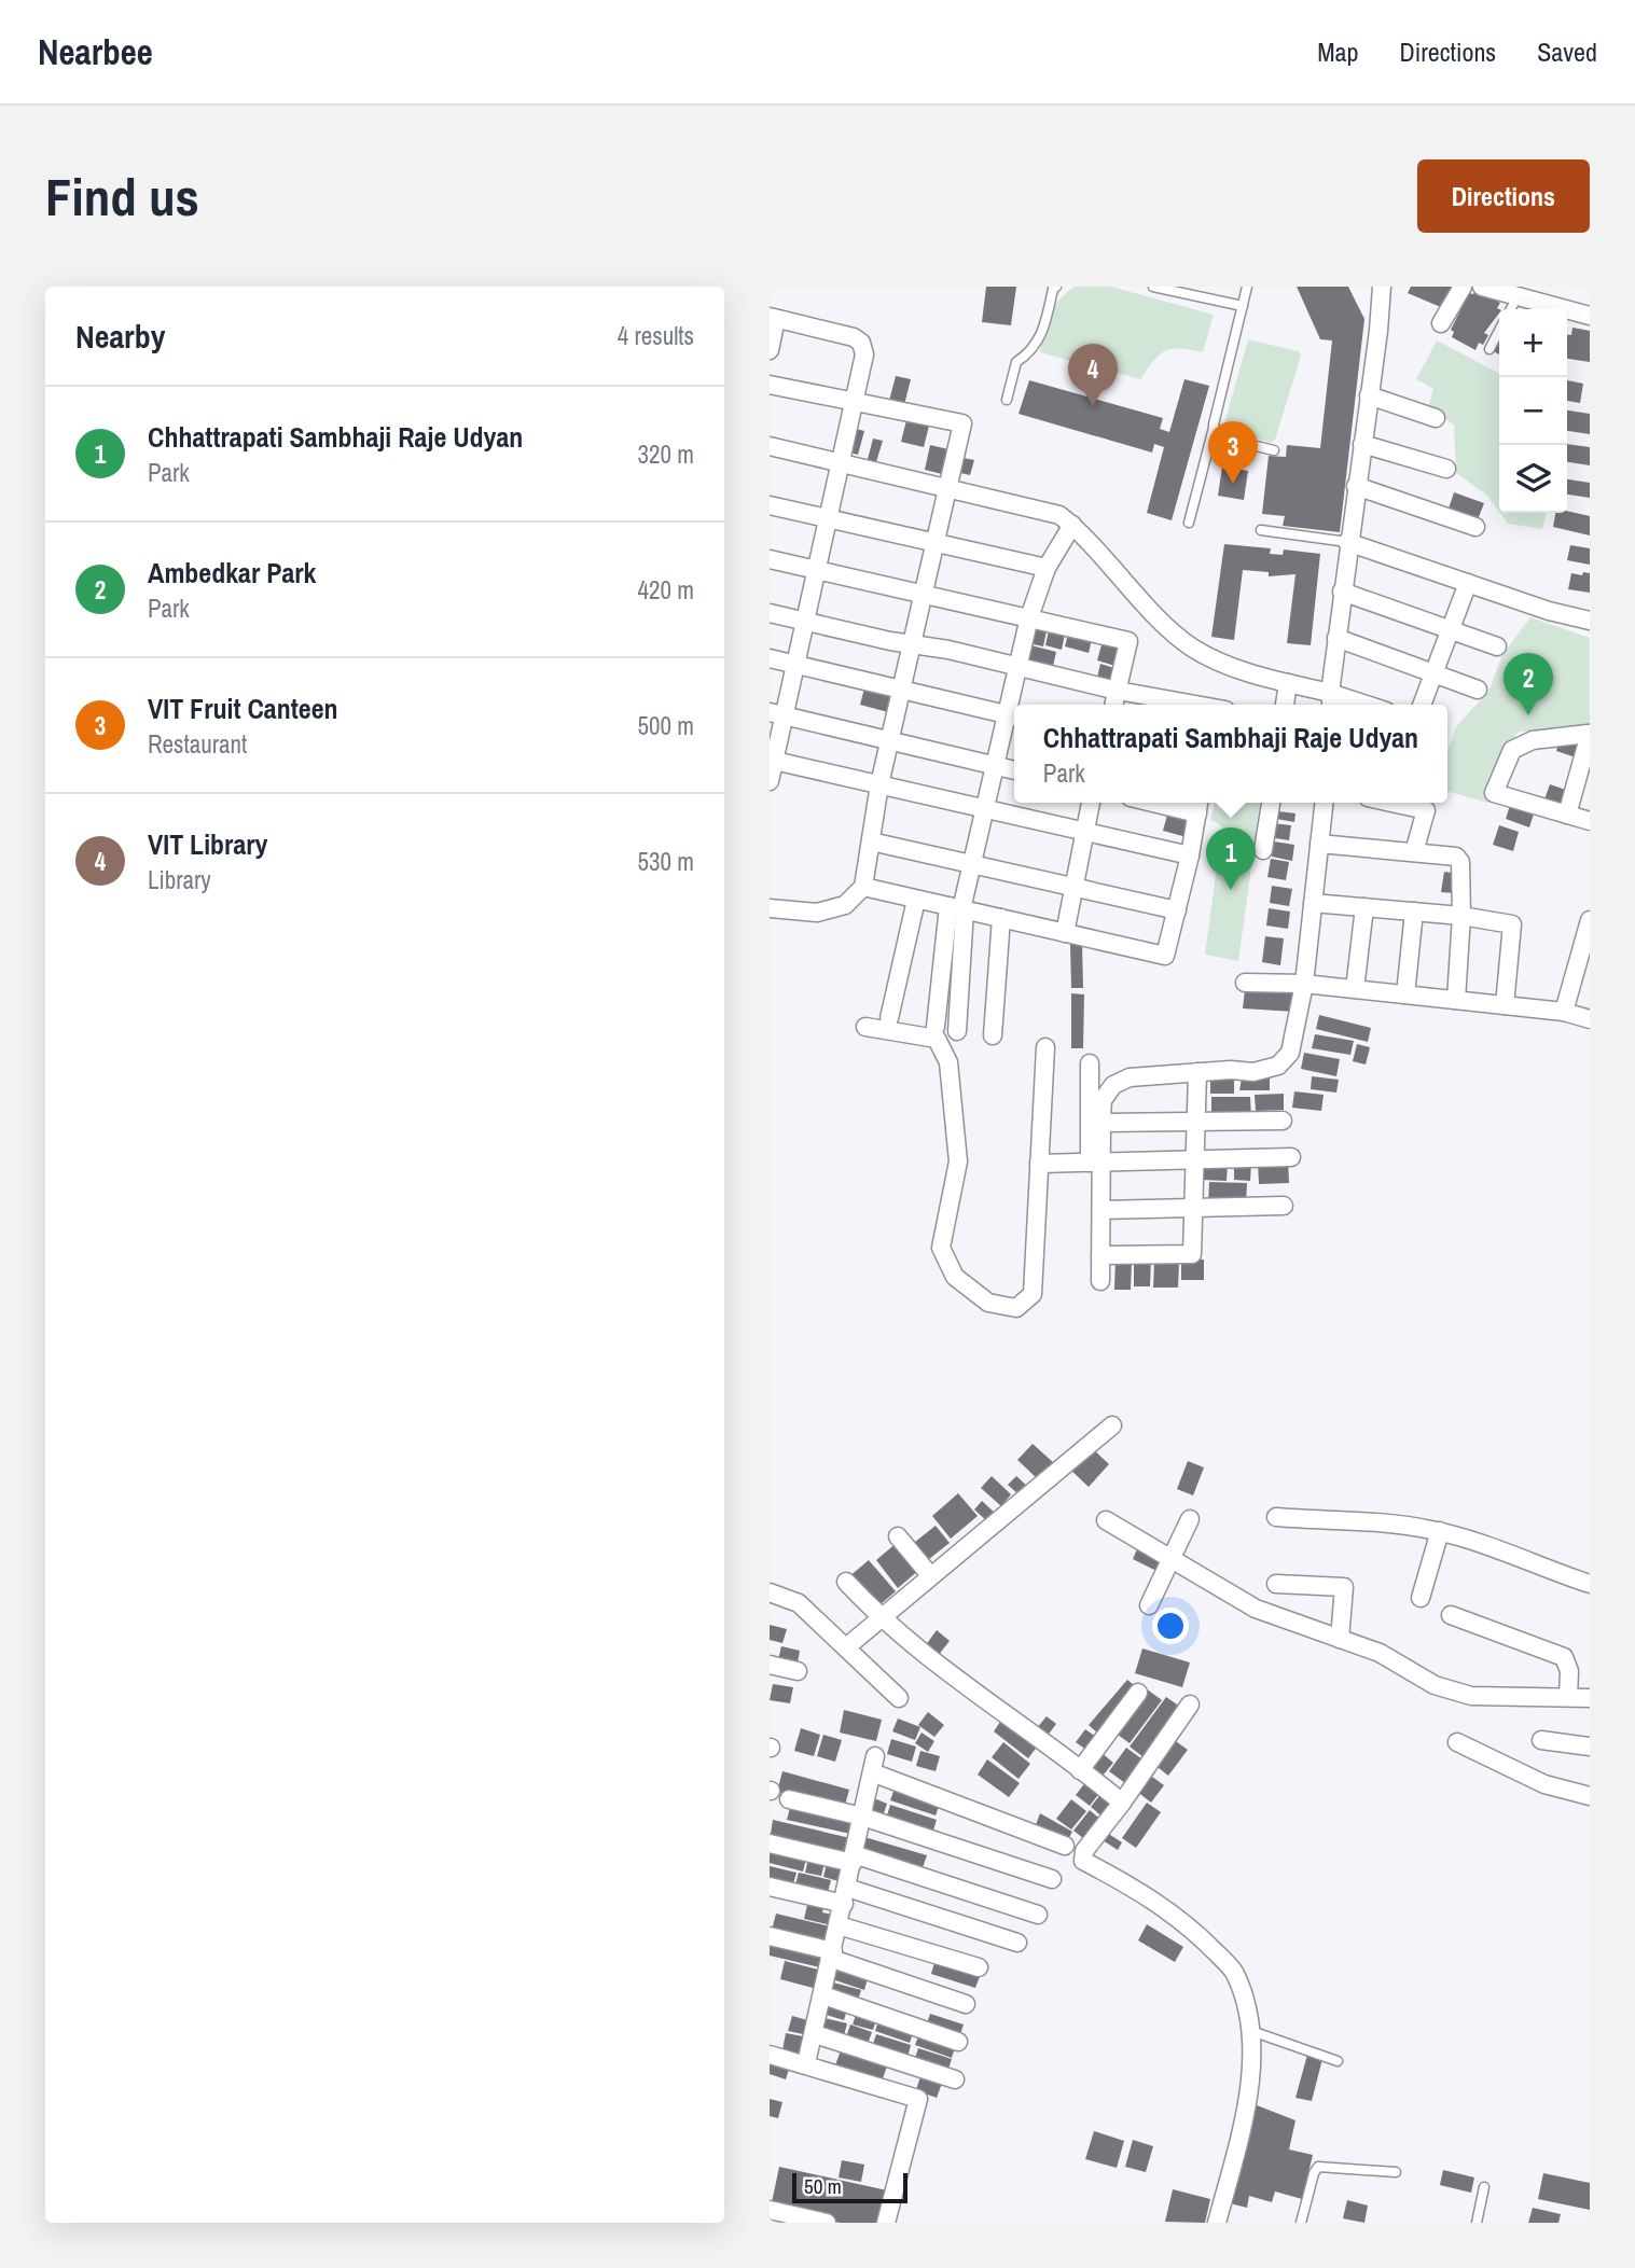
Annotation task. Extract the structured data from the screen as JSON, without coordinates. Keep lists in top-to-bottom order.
{
  "scale_bar": "50 m",
  "page": {
    "header": "Nearbee",
    "nav": ["Map", "Directions", "Saved"],
    "buttons": "Directions",
    "title": "Find us",
    "heading": ["Nearby", "4 results"],
    "map_buttons": ["+", "−"],
    "pins": [
      "4",
      "3",
      "2",
      "1"
    ],
    "list": [
      {
        "mark": "1",
        "name": "Chhattrapati Sambhaji Raje Udyan",
        "note": "Park",
        "value": "320 m"
      },
      {
        "mark": "2",
        "name": "Ambedkar Park",
        "note": "Park",
        "value": "420 m"
      },
      {
        "mark": "3",
        "name": "VIT Fruit Canteen",
        "note": "Restaurant",
        "value": "500 m"
      },
      {
        "mark": "4",
        "name": "VIT Library",
        "note": "Library",
        "value": "530 m"
      }
    ],
    "popup": ["Chhattrapati Sambhaji Raje Udyan", "Park"],
    "scale": "50 m"
  }
}
